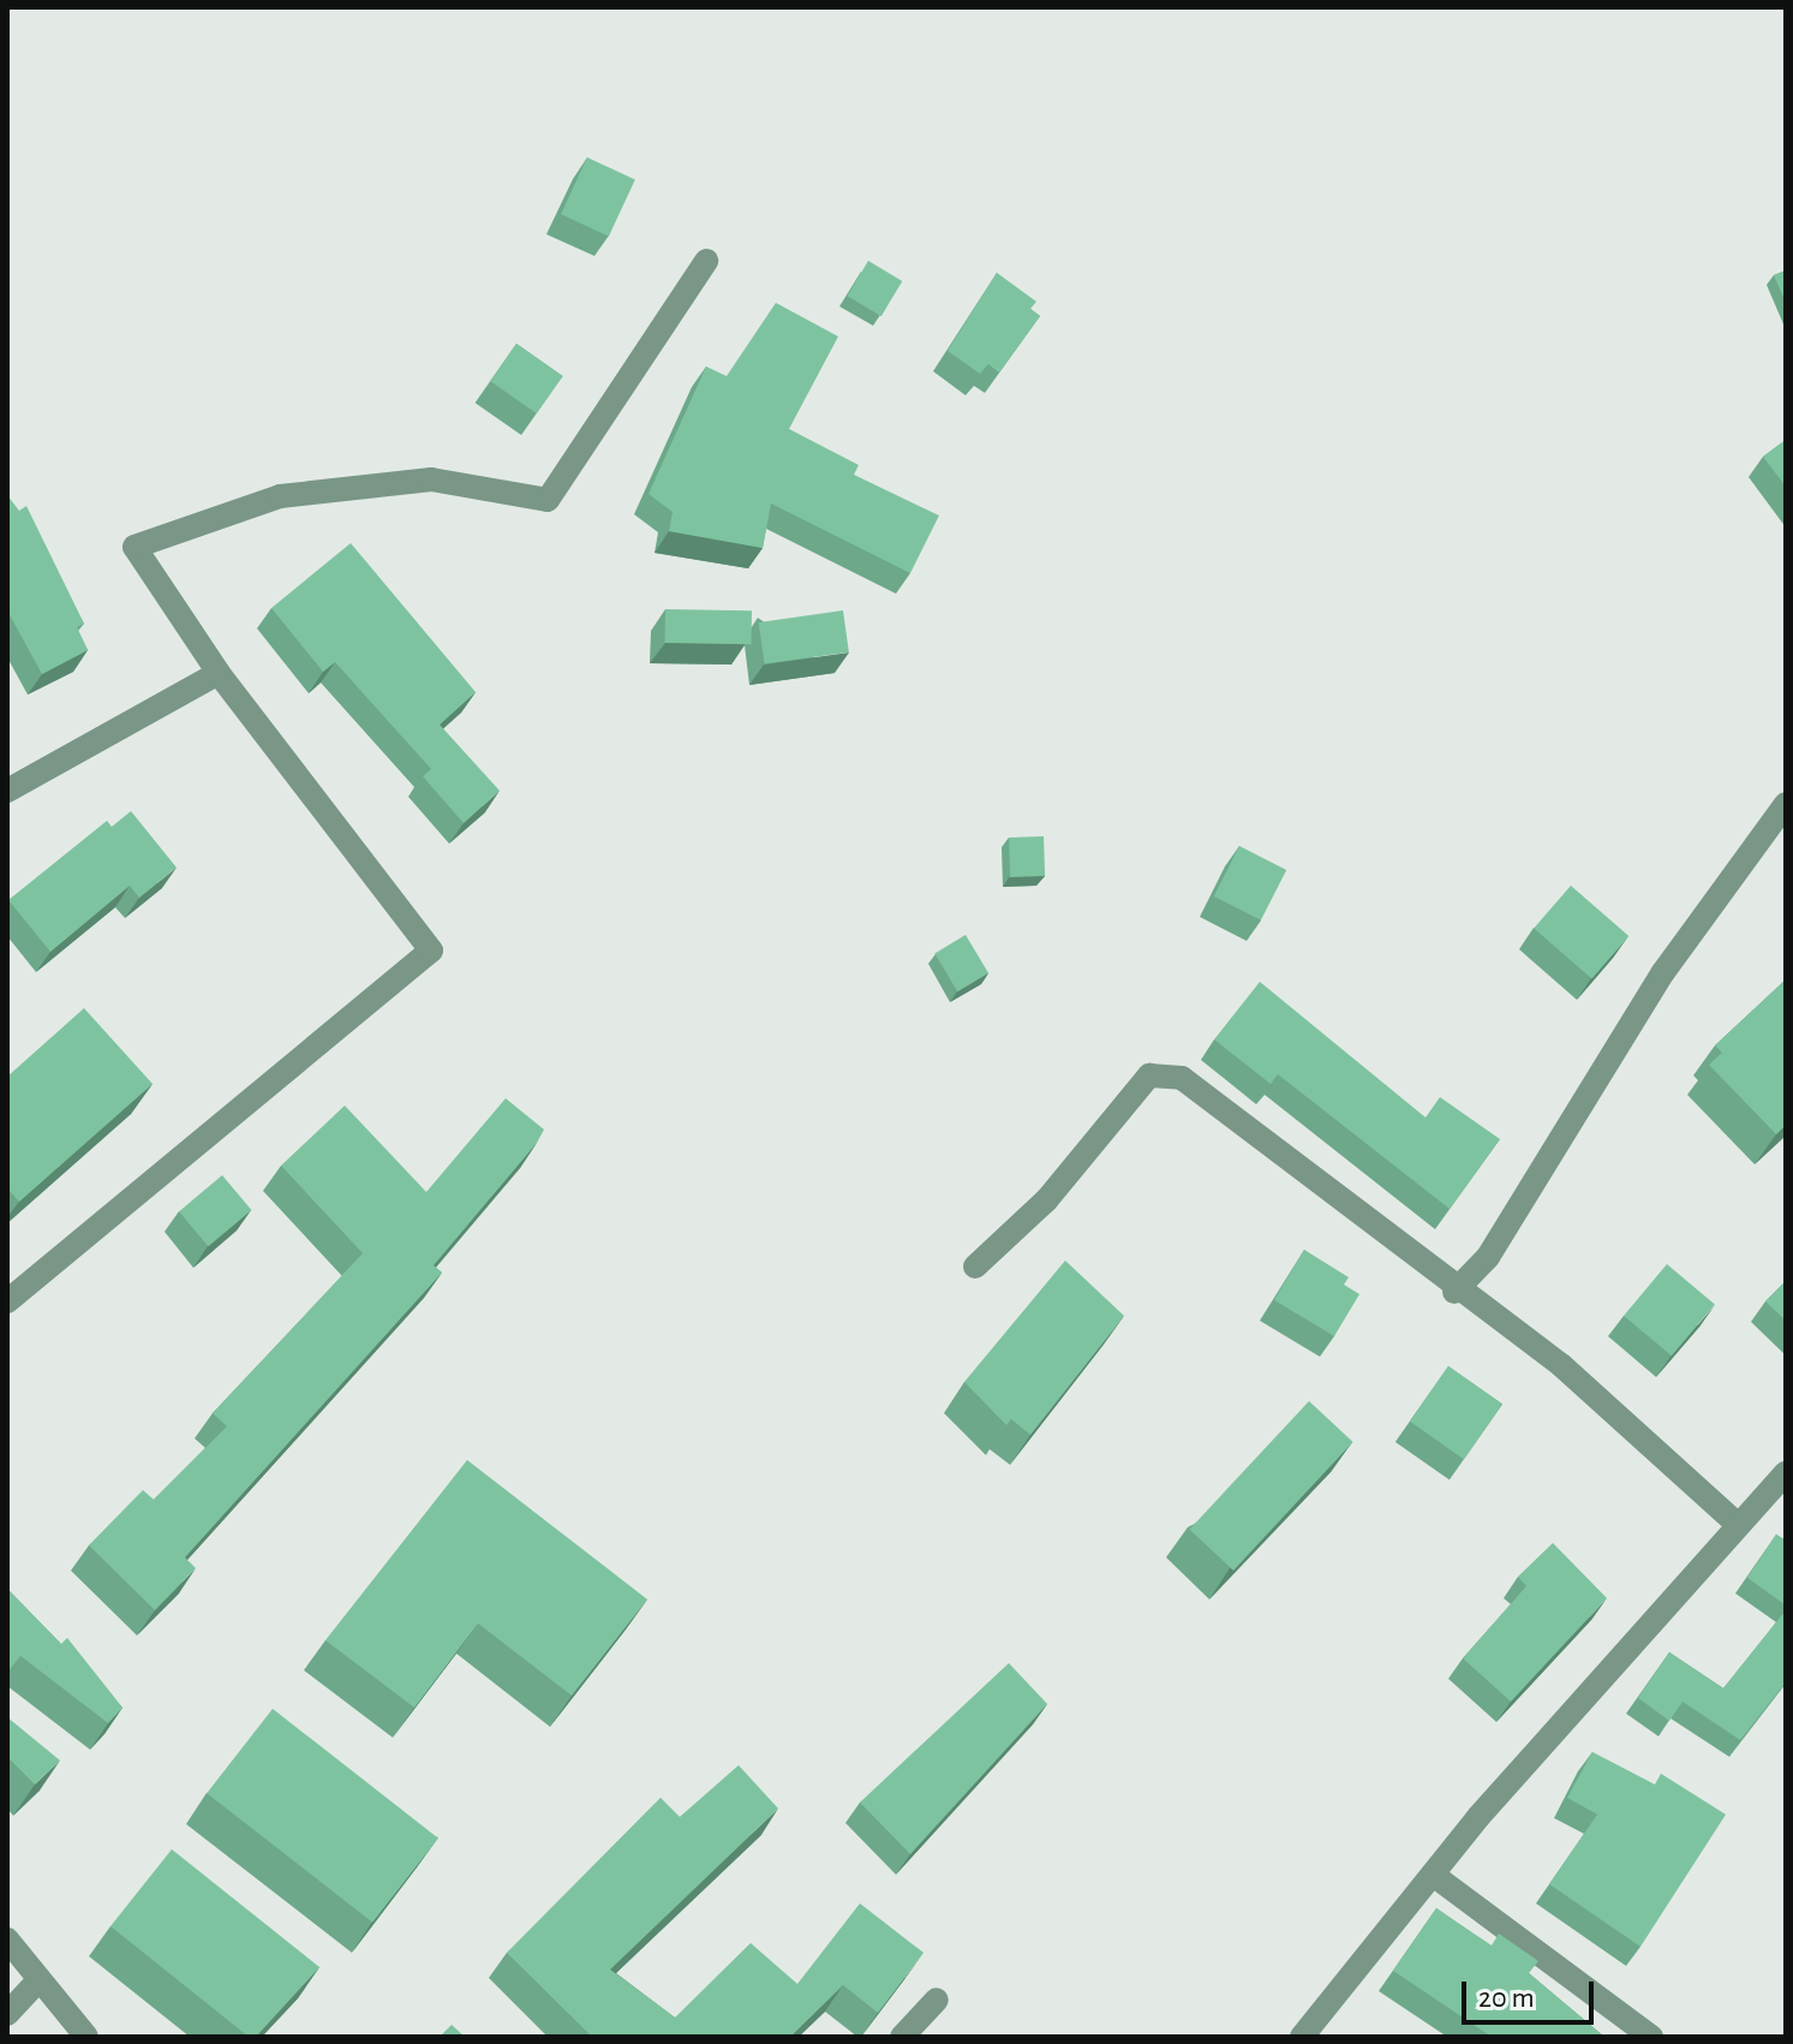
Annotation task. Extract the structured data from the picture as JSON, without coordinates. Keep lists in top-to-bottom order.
{
  "scale_bar": "20 m"
}
